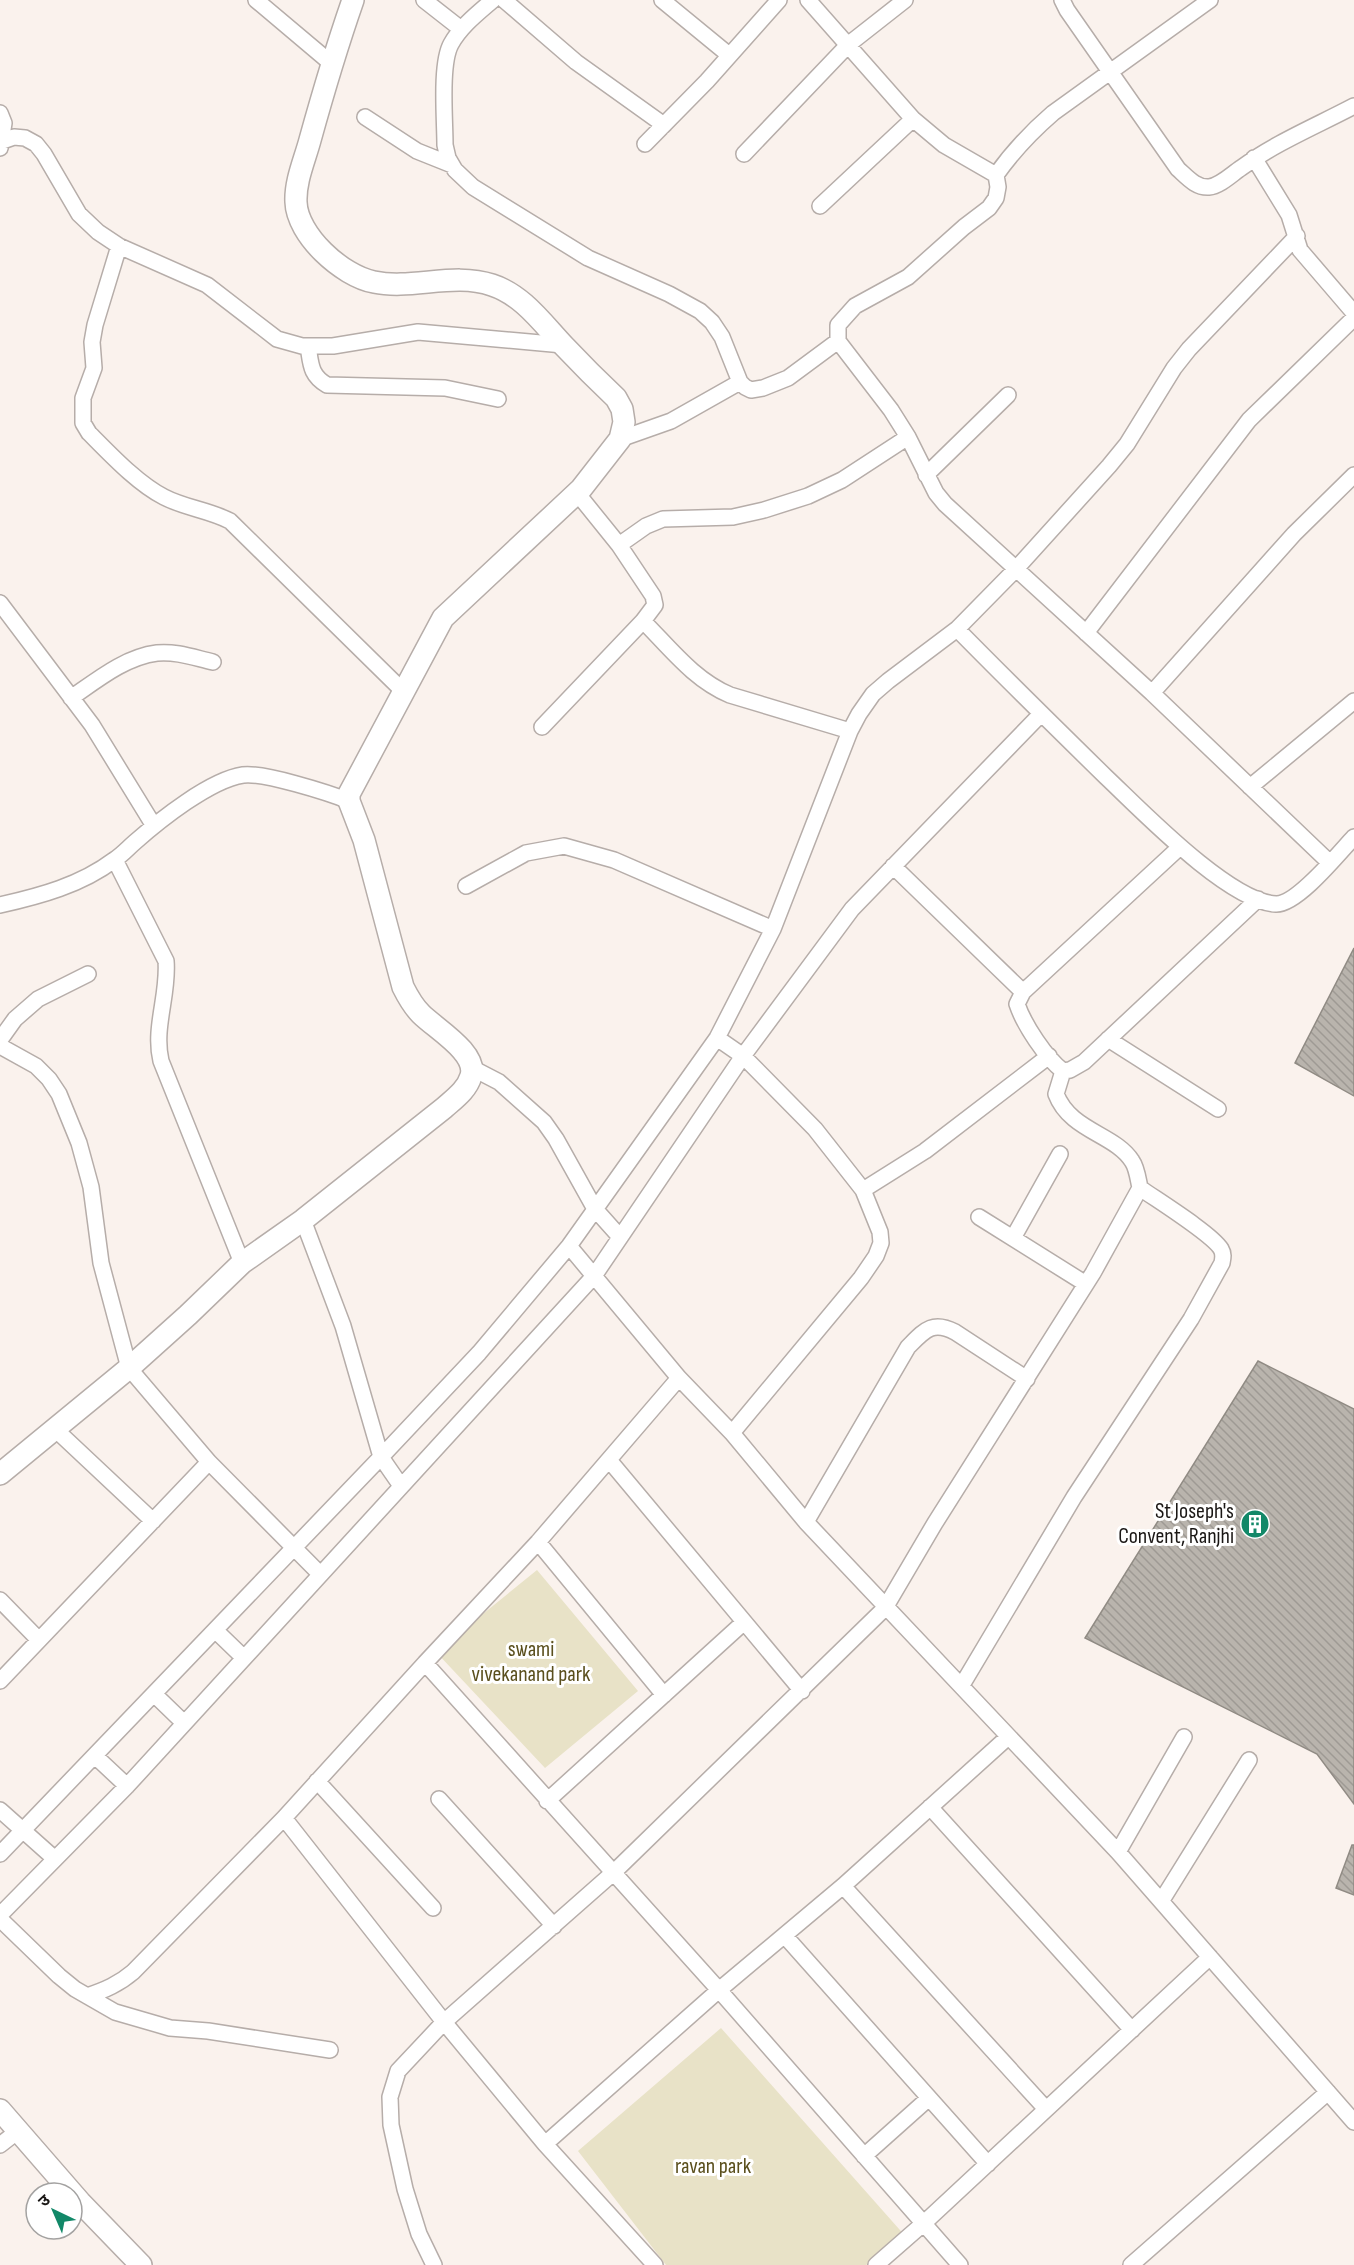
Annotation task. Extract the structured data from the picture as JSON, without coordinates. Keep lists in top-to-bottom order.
{
  "parks": ["swami vivekanand park", "ravan park"],
  "places": {
    "building": ["St Joseph's Convent, Ranjhi"]
  },
  "north": "top left"
}
